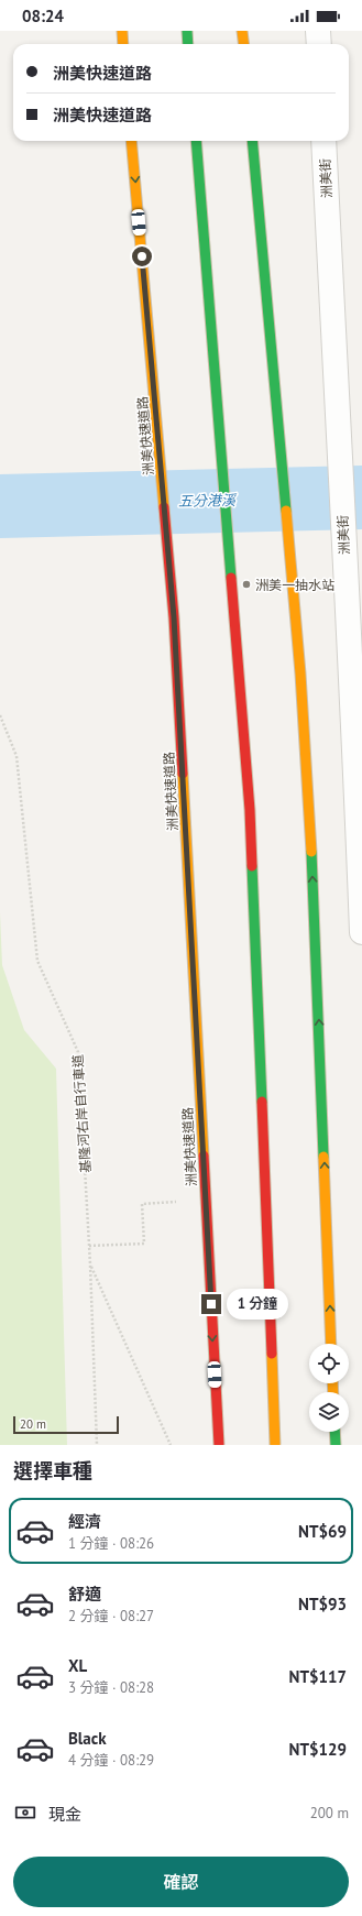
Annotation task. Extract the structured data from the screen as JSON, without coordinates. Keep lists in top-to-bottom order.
{
  "streets": {
    "highway": ["洲美快速道路"],
    "street": ["洲美街"],
    "path": ["基隆河右岸自行車道"]
  },
  "water": ["五分港溪"],
  "places": ["洲美一抽水站"],
  "scale_bar": "20 m",
  "page": {
    "status": "08:24",
    "banner": ["洲美快速道路", "洲美快速道路"],
    "bubble": "1 分鐘",
    "scale": "20 m",
    "heading": "選擇車種",
    "list": [
      {
        "name": "經濟",
        "note": "1 分鐘 · 08:26",
        "value": "NT$69"
      },
      {
        "name": "舒適",
        "note": "2 分鐘 · 08:27",
        "value": "NT$93"
      },
      {
        "name": "XL",
        "note": "3 分鐘 · 08:28",
        "value": "NT$117"
      },
      {
        "name": "Black",
        "note": "4 分鐘 · 08:29",
        "value": "NT$129"
      }
    ],
    "pay": ["現金", "200 m"],
    "buttons": "確認"
  }
}
